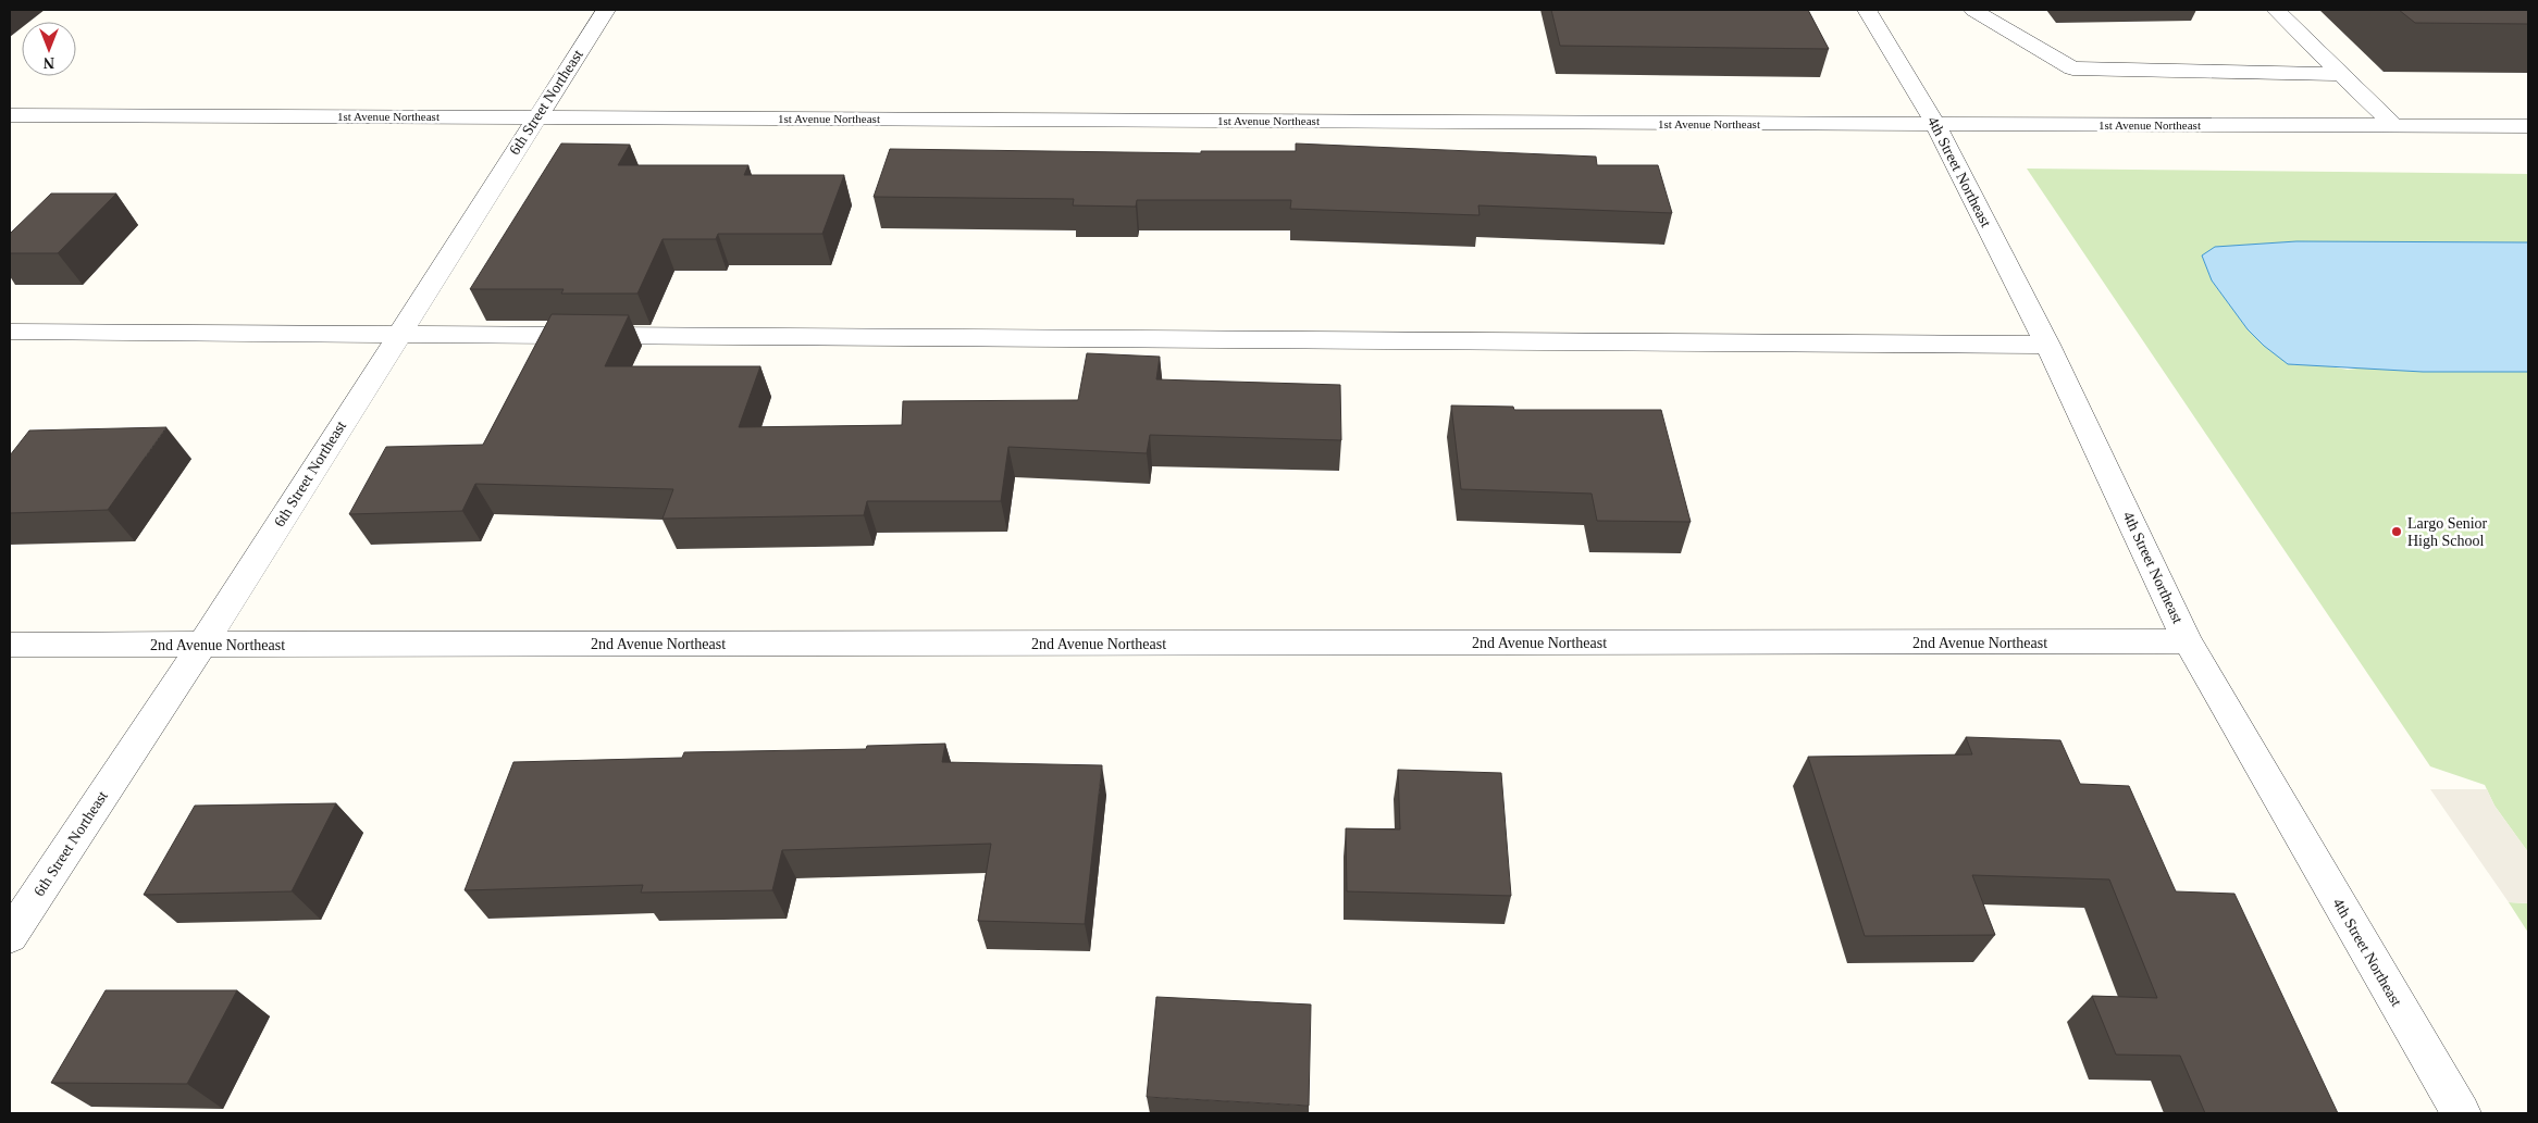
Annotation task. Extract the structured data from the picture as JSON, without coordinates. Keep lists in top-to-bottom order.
{
  "streets": {
    "street": [
      "6th Street Northeast",
      "1st Avenue Northeast",
      "4th Street Northeast",
      "2nd Avenue Northeast"
    ]
  },
  "crossings": [
    ["6th Street Northeast", "1st Avenue Northeast"],
    ["6th Street Northeast", "2nd Avenue Northeast"],
    ["1st Avenue Northeast", "4th Street Northeast"],
    ["4th Street Northeast", "2nd Avenue Northeast"]
  ],
  "places": ["Largo Senior High School"],
  "north": "bottom"
}
